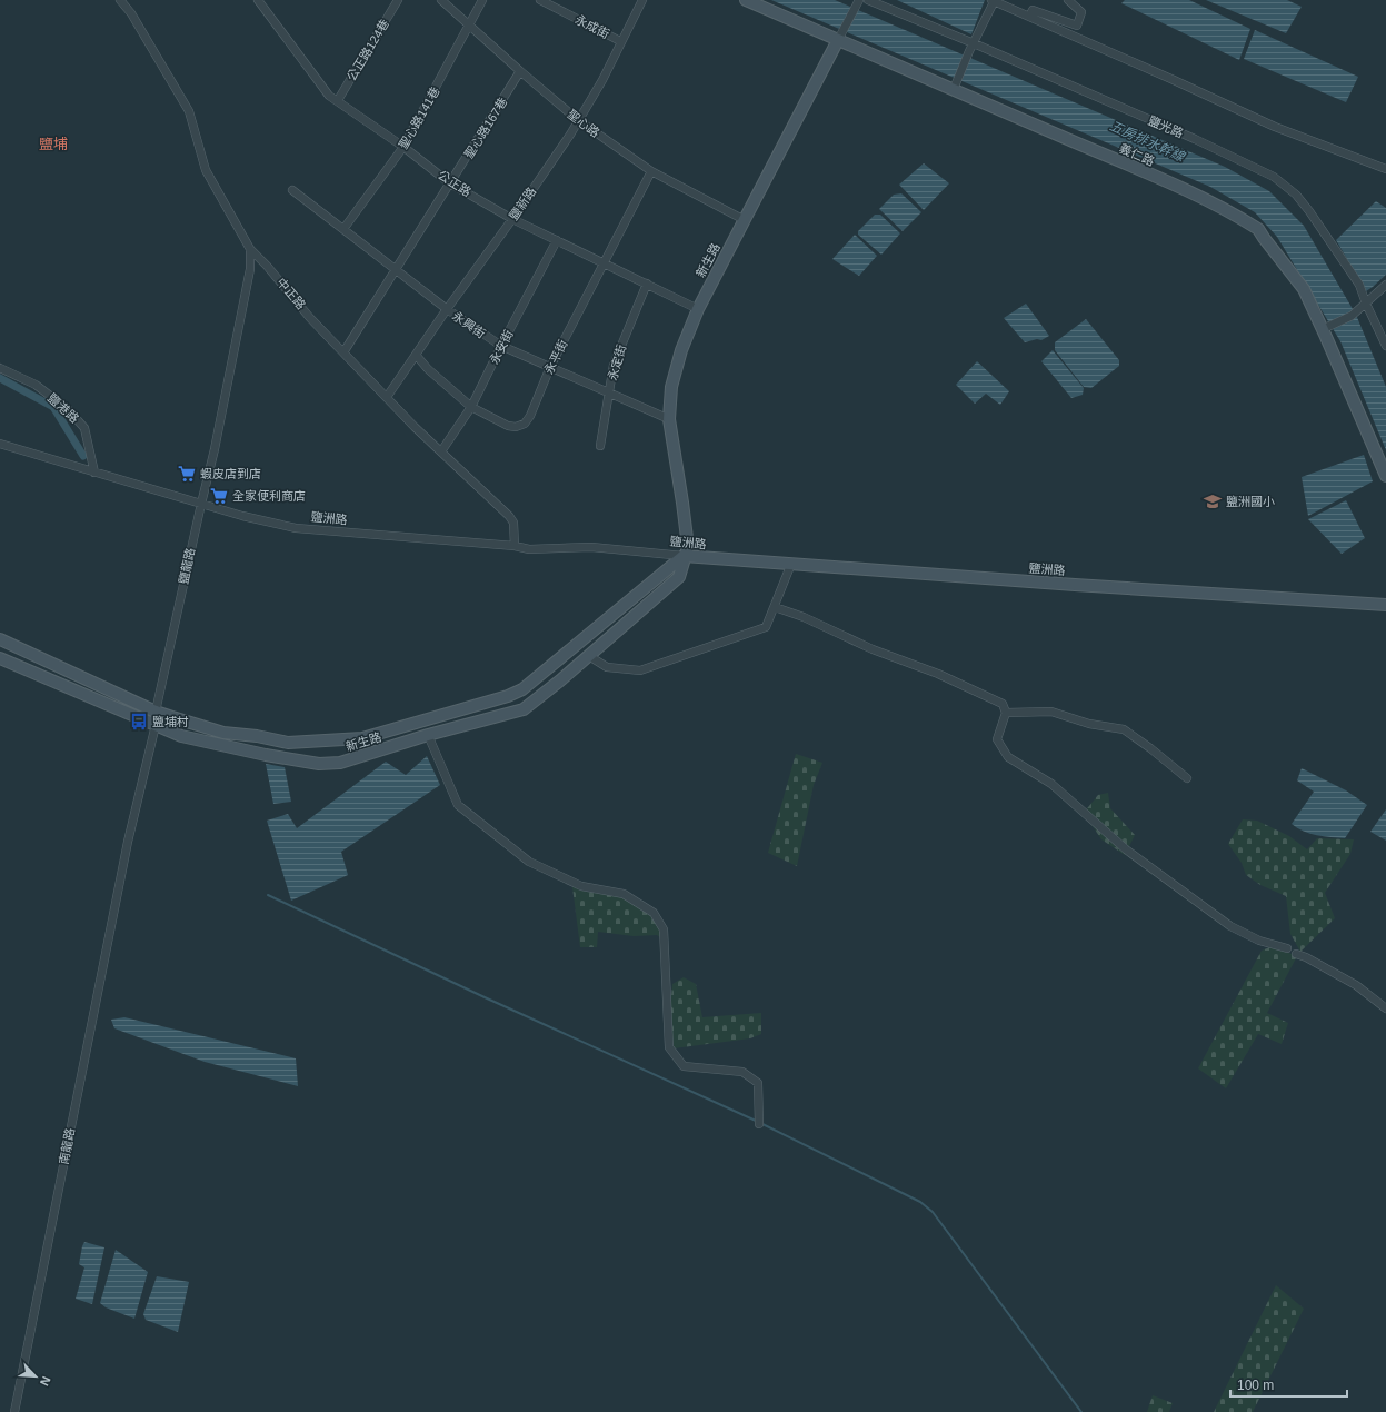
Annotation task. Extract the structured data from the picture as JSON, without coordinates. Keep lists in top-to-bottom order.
{
  "streets": {
    "street": [
      "永成街",
      "公正路124巷",
      "聖心路141巷",
      "聖心路",
      "鹽光路",
      "聖心路167巷",
      "義仁路",
      "公正路",
      "鹽新路",
      "新生路",
      "中正路",
      "永興街",
      "永安街",
      "永平街",
      "永定街",
      "鹽港路",
      "鹽洲路",
      "鹽龍路",
      "南龍路"
    ]
  },
  "crossings": [
    ["永成街", "鹽新路"],
    ["公正路124巷", "公正路"],
    ["聖心路141巷", "聖心路"],
    ["聖心路141巷", "公正路"],
    ["聖心路141巷", "永興街"],
    ["聖心路", "聖心路167巷"],
    ["聖心路", "鹽新路"],
    ["聖心路", "新生路"],
    ["聖心路", "永平街"],
    ["聖心路167巷", "公正路"],
    ["聖心路167巷", "中正路"],
    ["聖心路167巷", "永興街"],
    ["義仁路", "新生路"],
    ["公正路", "鹽新路"],
    ["公正路", "新生路"],
    ["公正路", "永安街"],
    ["公正路", "永平街"],
    ["公正路", "永定街"],
    ["鹽新路", "中正路"],
    ["鹽新路", "永興街"],
    ["鹽新路", "永平街"],
    ["新生路", "永興街"],
    ["新生路", "鹽洲路"],
    ["新生路", "鹽龍路"],
    ["中正路", "永安街"],
    ["中正路", "鹽洲路"],
    ["中正路", "鹽龍路"],
    ["永興街", "永安街"],
    ["永興街", "永平街"],
    ["永興街", "永定街"],
    ["永安街", "永平街"],
    ["鹽港路", "鹽洲路"],
    ["鹽洲路", "鹽龍路"],
    ["鹽龍路", "南龍路"]
  ],
  "districts": ["鹽埔"],
  "water": ["五房排水幹線"],
  "places": {
    "supermarket": ["蝦皮店到店", "全家便利商店"],
    "school or university": ["鹽洲國小"],
    "bus stop": ["鹽埔村"]
  },
  "scale_bar": "100 m",
  "north": "bottom right"
}
